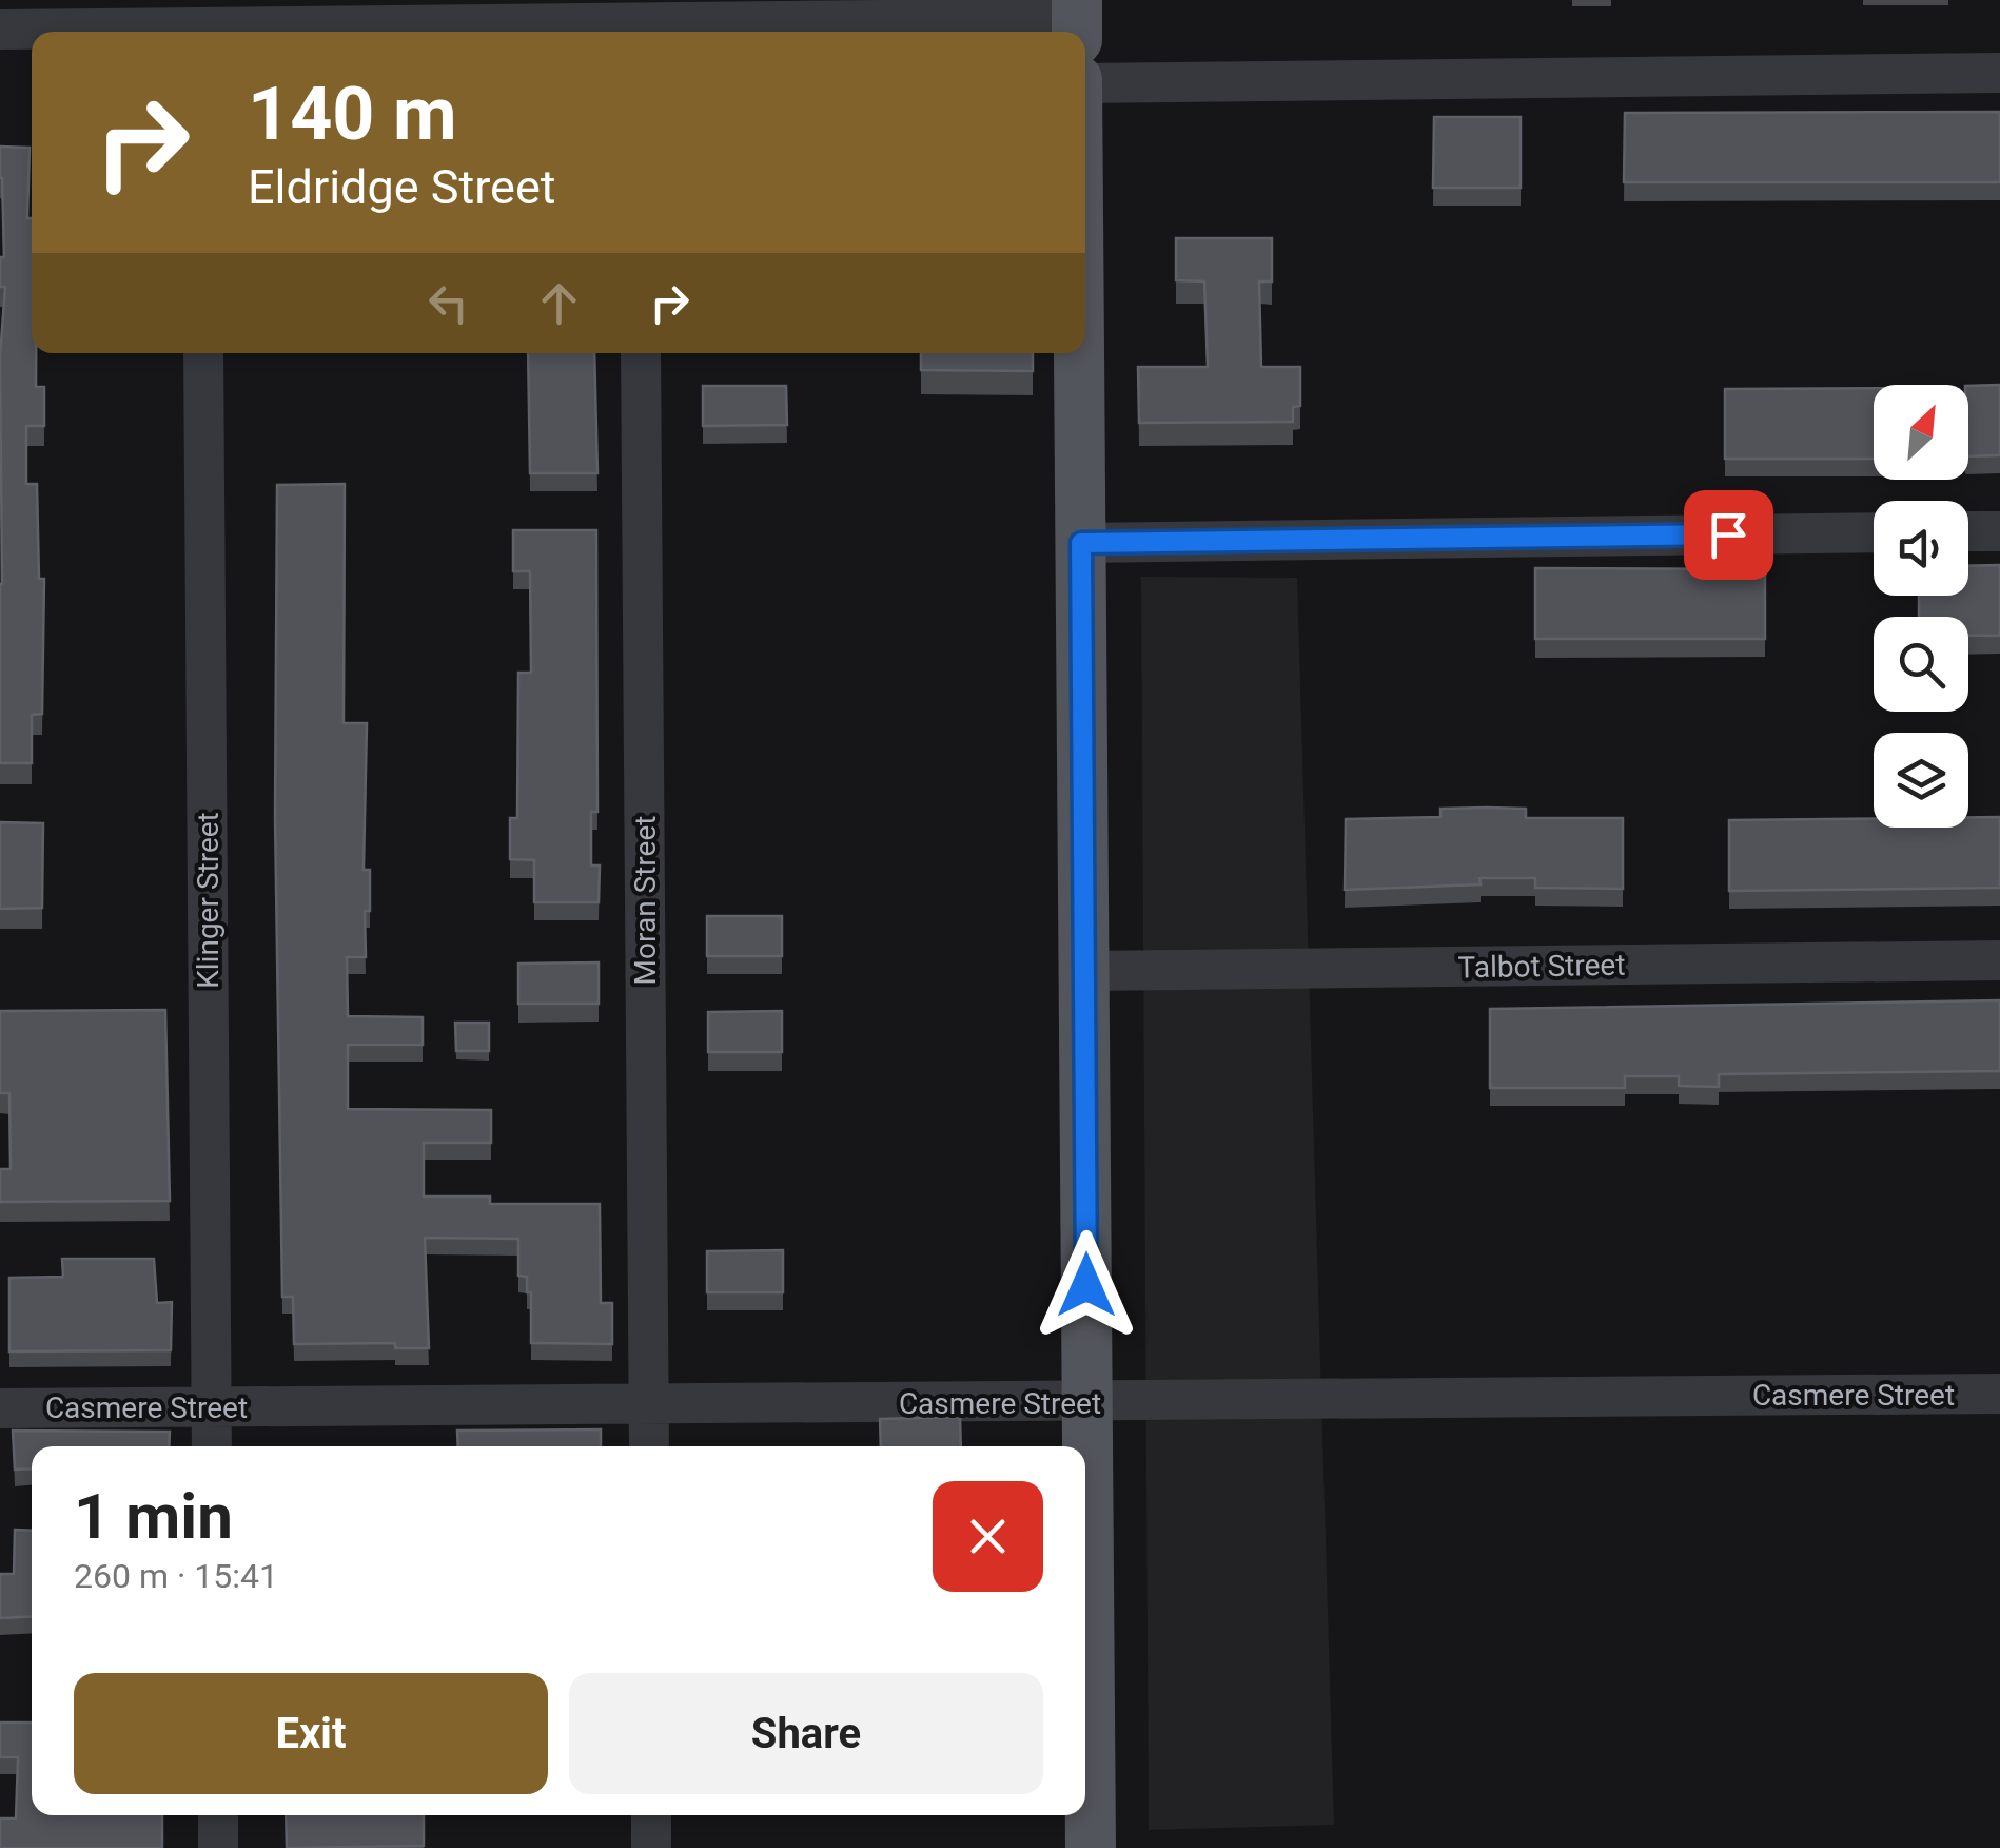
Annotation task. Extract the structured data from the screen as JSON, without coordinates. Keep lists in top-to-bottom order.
{
  "streets": {
    "street": [
      "Klinger Street",
      "Moran Street",
      "Talbot Street",
      "Casmere Street"
    ]
  },
  "crossings": [
    ["Klinger Street", "Casmere Street"],
    ["Moran Street", "Casmere Street"]
  ],
  "north": "top right",
  "page": {
    "turn": ["140 m", "Eldridge Street"],
    "heading": ["1 min", "260 m · 15:41"],
    "buttons": ["Exit", "Share"]
  }
}
